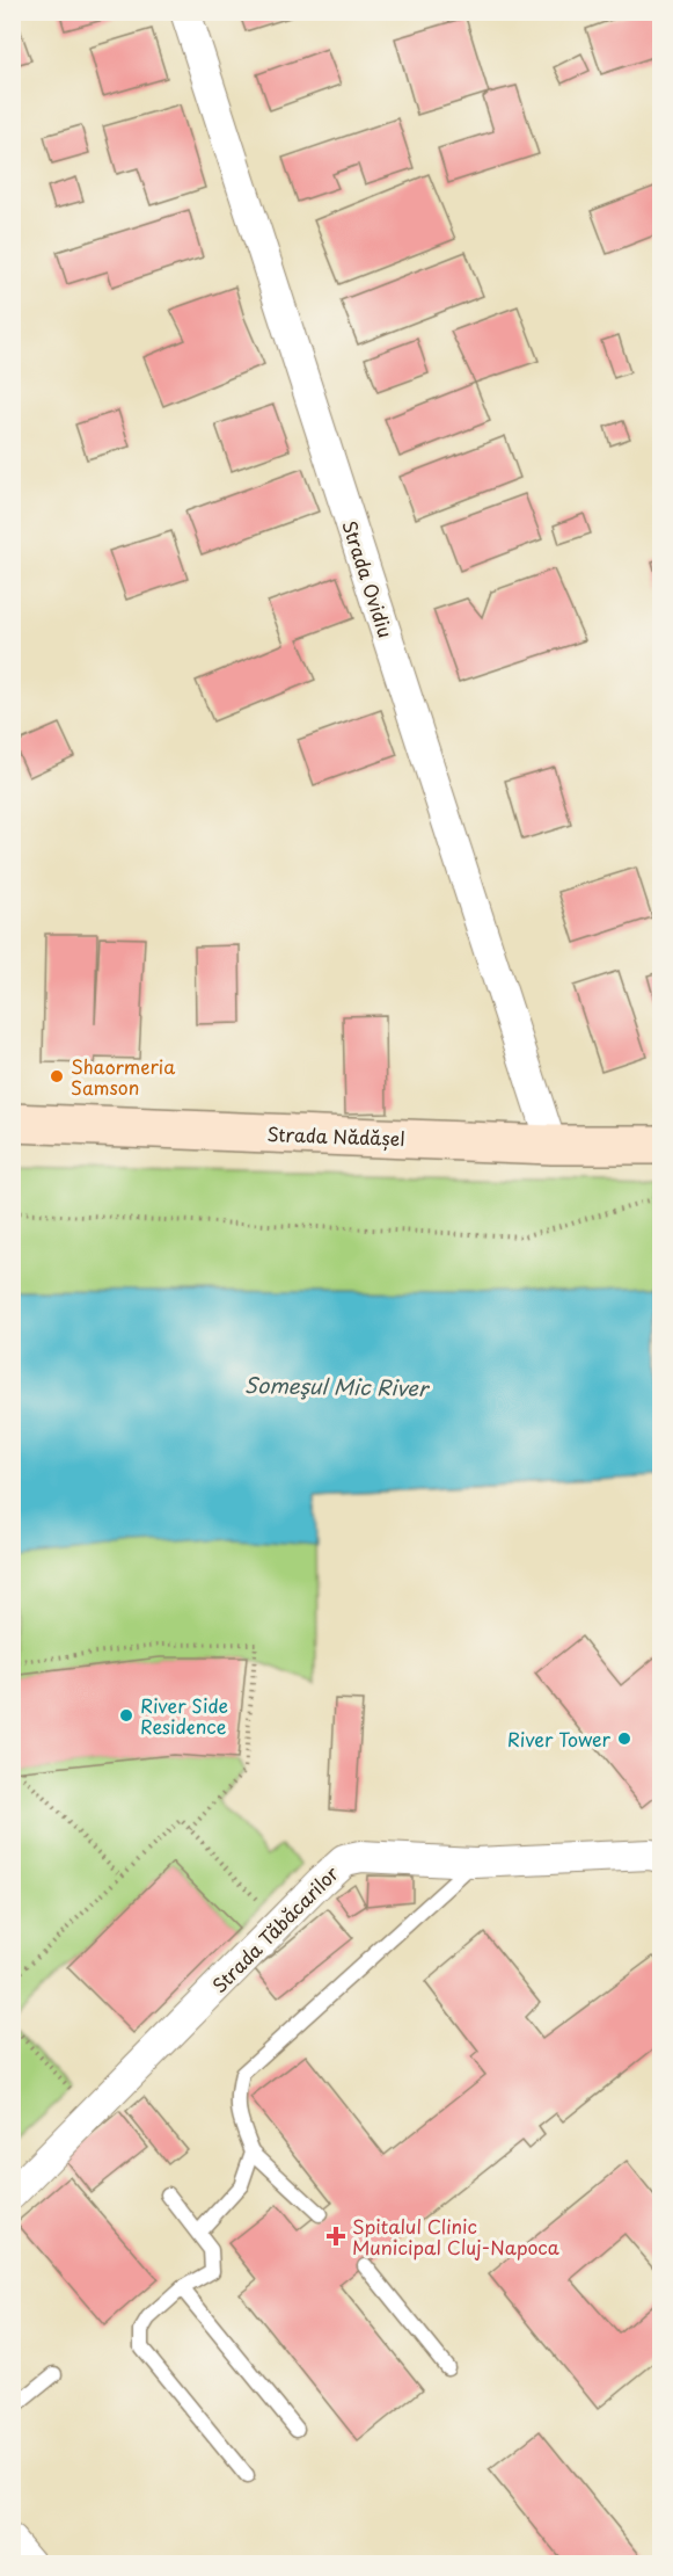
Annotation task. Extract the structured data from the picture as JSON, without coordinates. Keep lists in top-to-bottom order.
{
  "streets": {
    "street": ["Strada Ovidiu", "Strada Nădășel", "Strada Tăbăcarilor"]
  },
  "crossings": [
    ["Strada Ovidiu", "Strada Nădășel"]
  ],
  "water": ["Someşul Mic River"],
  "places": {
    "other": ["Shaormeria Samson", "River Side Residence", "River Tower"],
    "health": ["Spitalul Clinic Municipal Cluj-Napoca"]
  }
}
